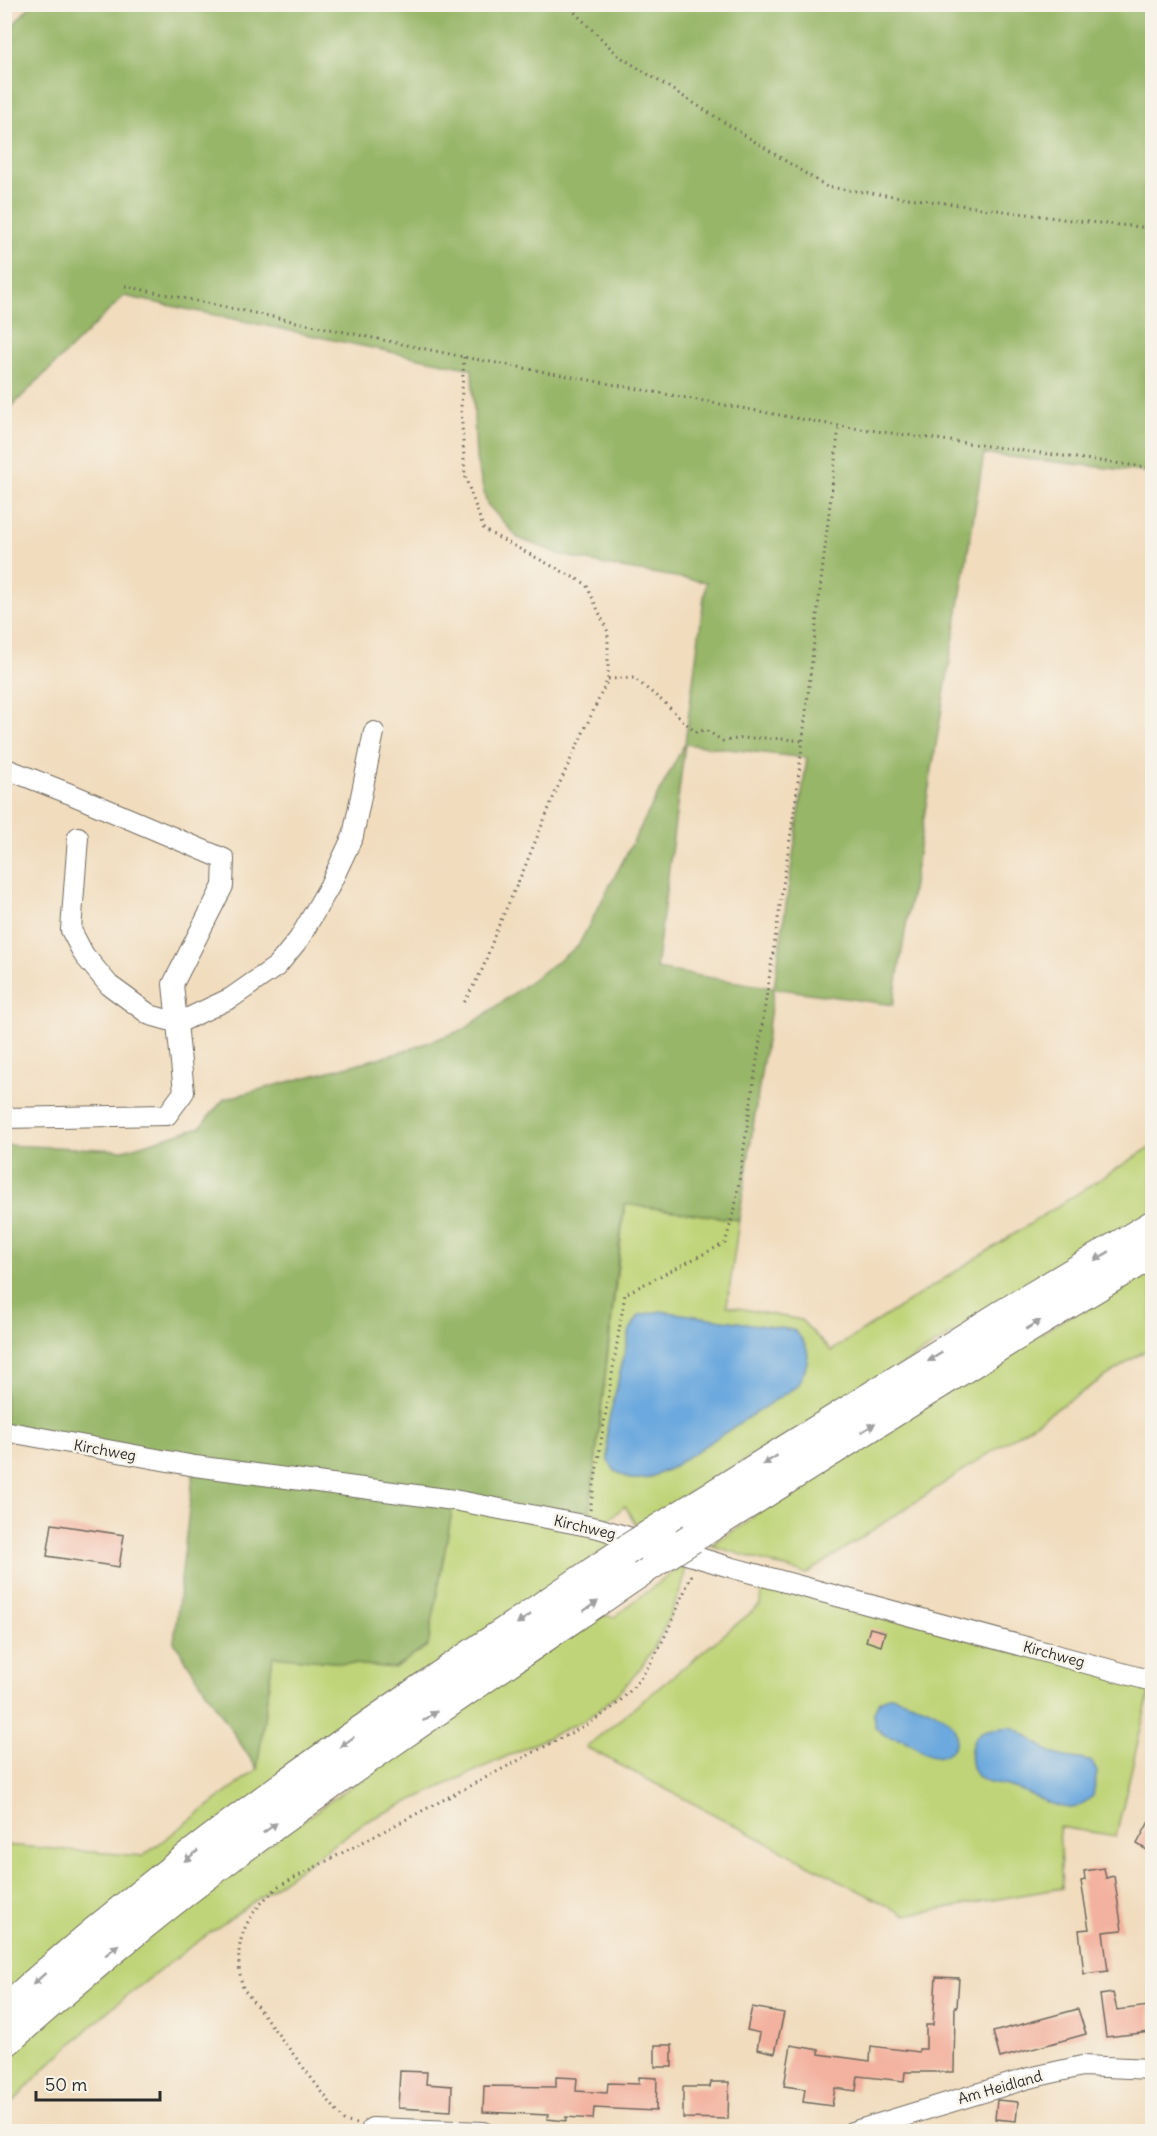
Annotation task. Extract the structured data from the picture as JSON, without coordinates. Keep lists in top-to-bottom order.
{
  "streets": {
    "street": ["Kirchweg", "Am Heidland"]
  },
  "scale_bar": "50 m"
}
